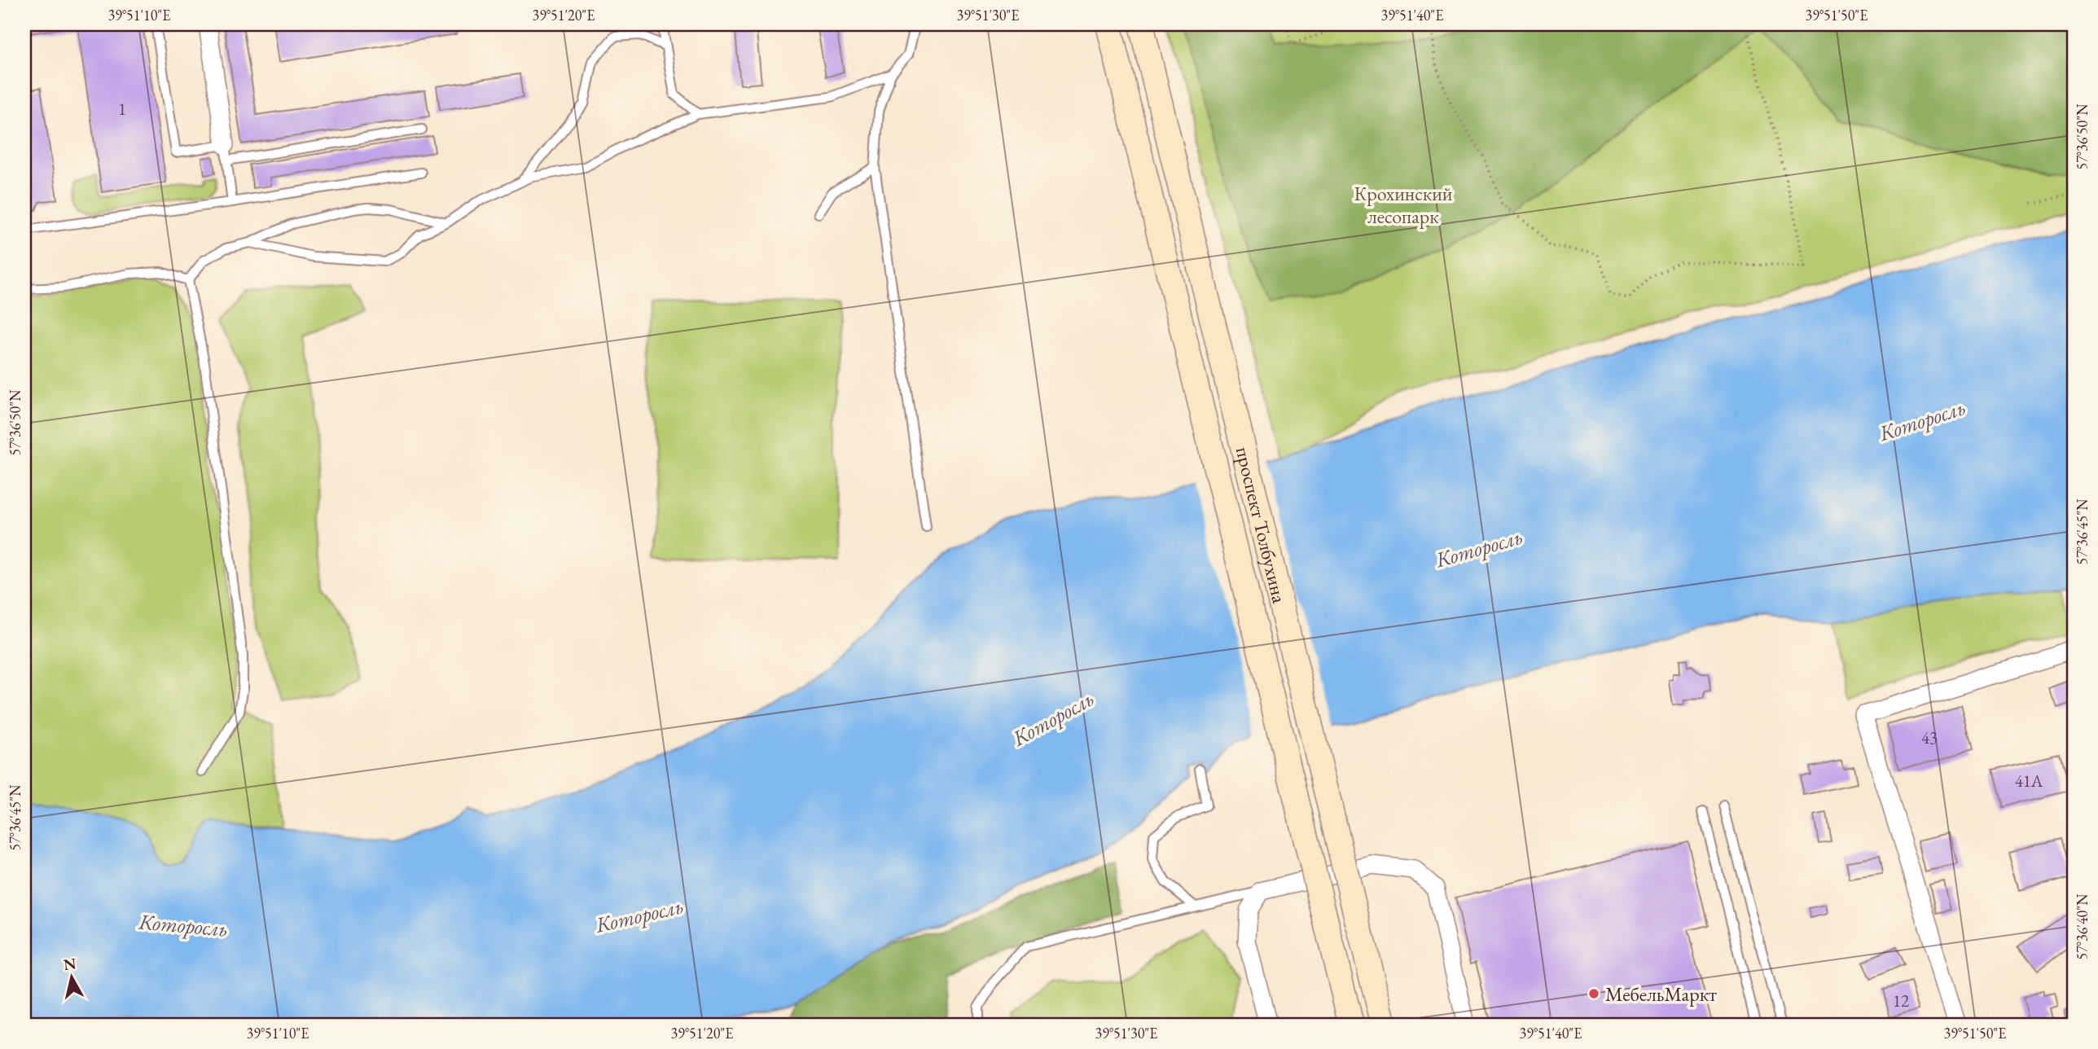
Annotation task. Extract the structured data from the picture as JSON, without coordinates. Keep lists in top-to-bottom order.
{
  "streets": {
    "main road": ["проспект Толбухина"]
  },
  "water": ["Которосль"],
  "parks": ["Крохинский лесопарк"],
  "places": ["МебельМаркт"],
  "house_numbers": [
    "1",
    "43",
    "41А",
    "12"
  ],
  "north": "top",
  "coordinates": [
    "39°51'10\"E",
    "39°51'20\"E",
    "39°51'30\"E",
    "39°51'40\"E",
    "39°51'50\"E",
    "57°36'50\"N",
    "57°36'45\"N",
    "57°36'40\"N"
  ]
}
